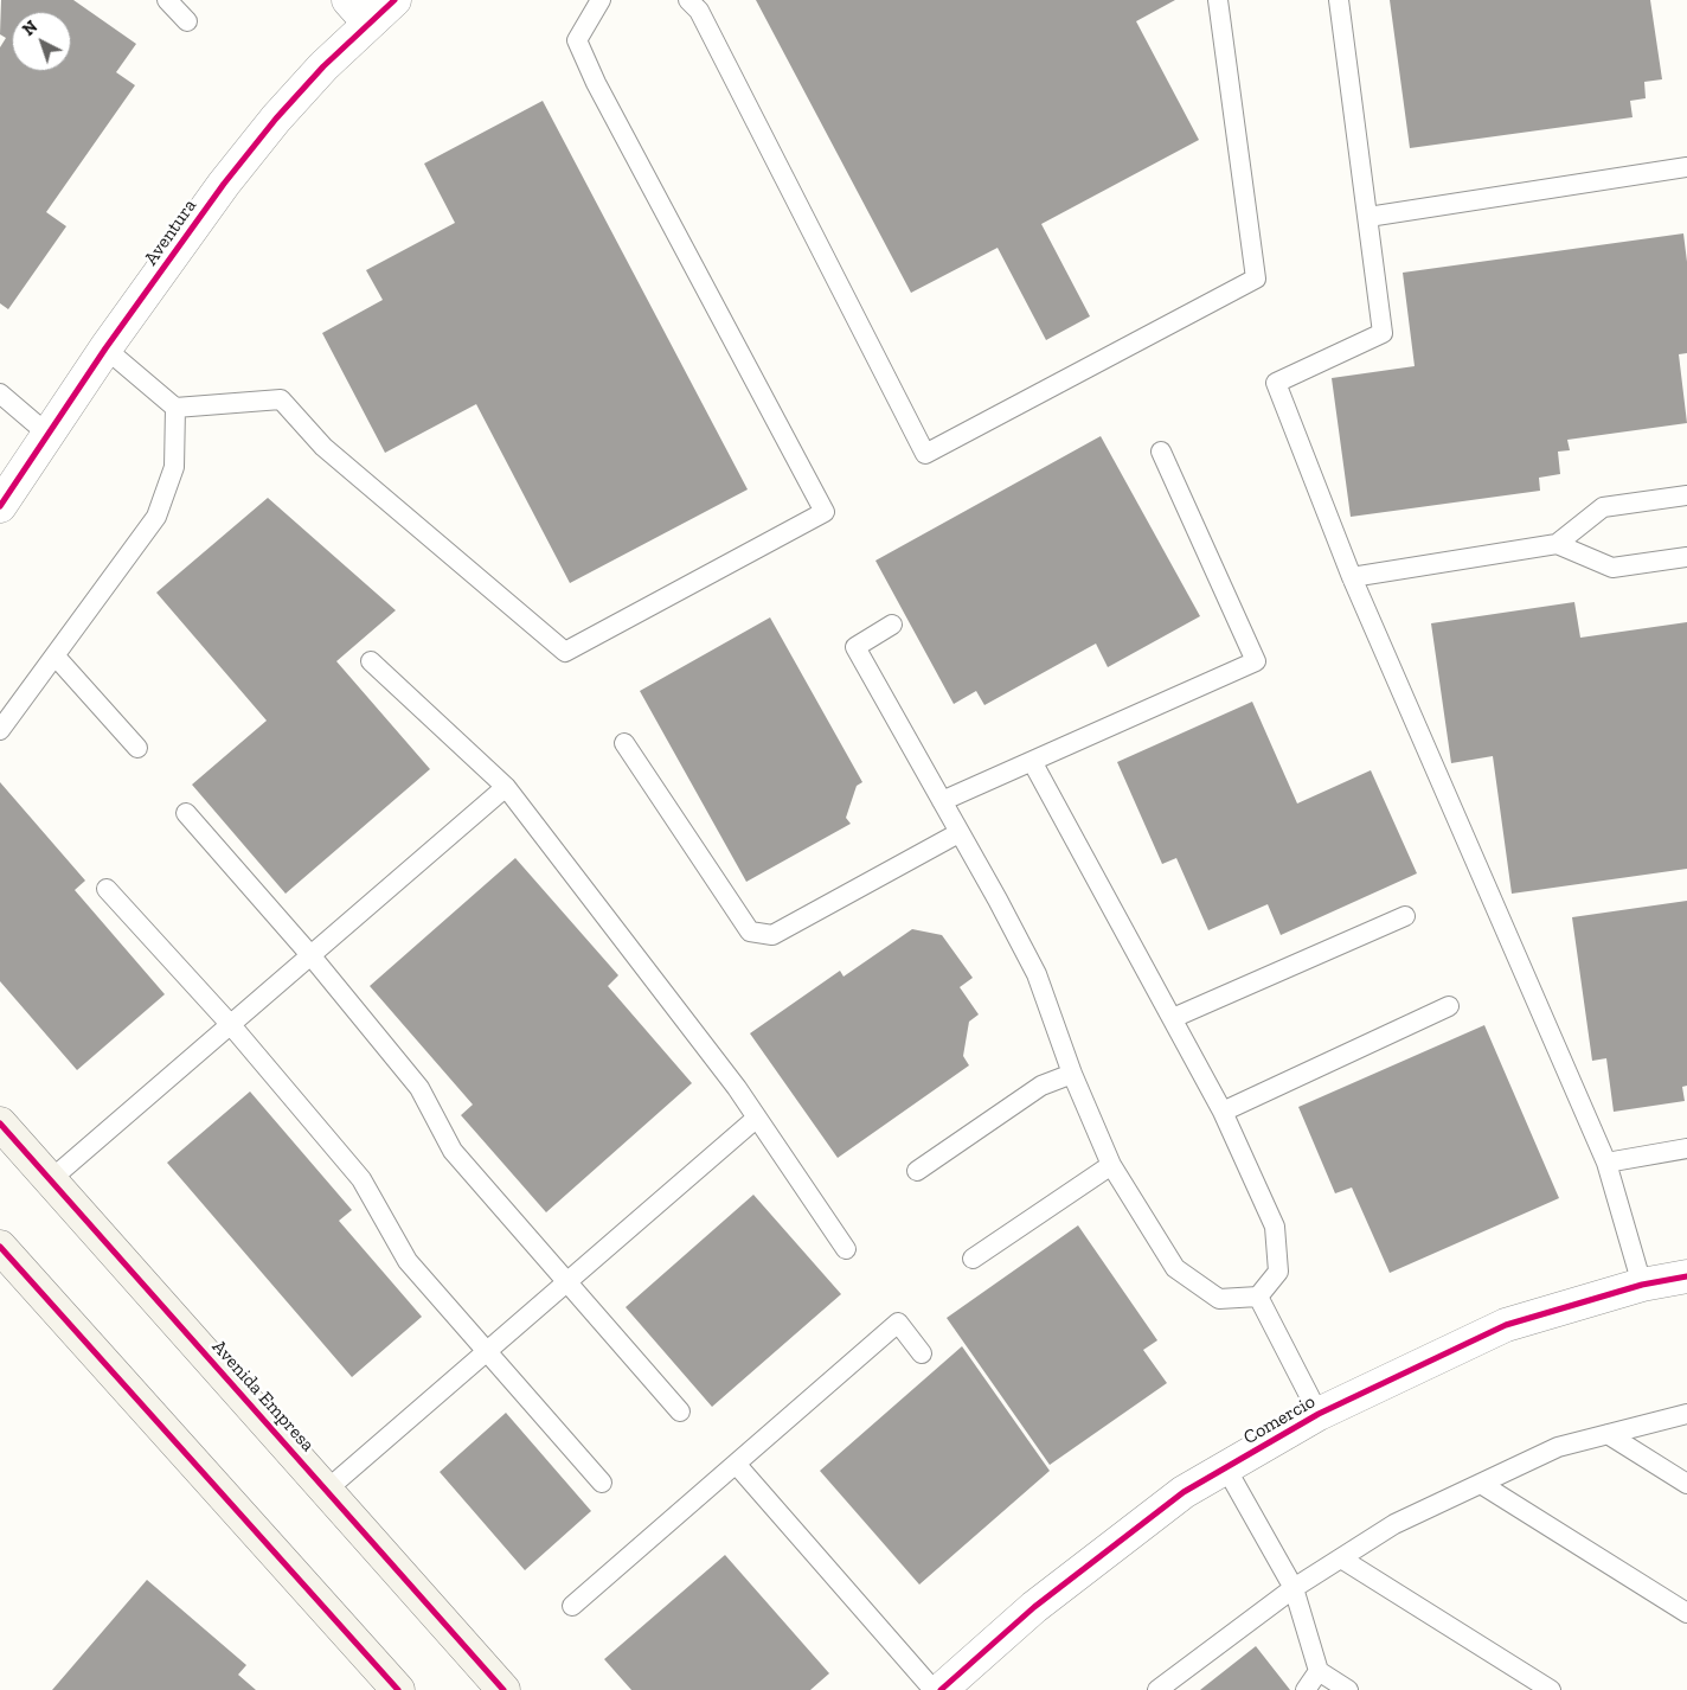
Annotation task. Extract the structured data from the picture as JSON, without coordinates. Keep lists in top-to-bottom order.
{
  "streets": {
    "main road": ["Avenida Empresa"],
    "street": ["Aventura", "Comercio"]
  },
  "north": "top left"
}
